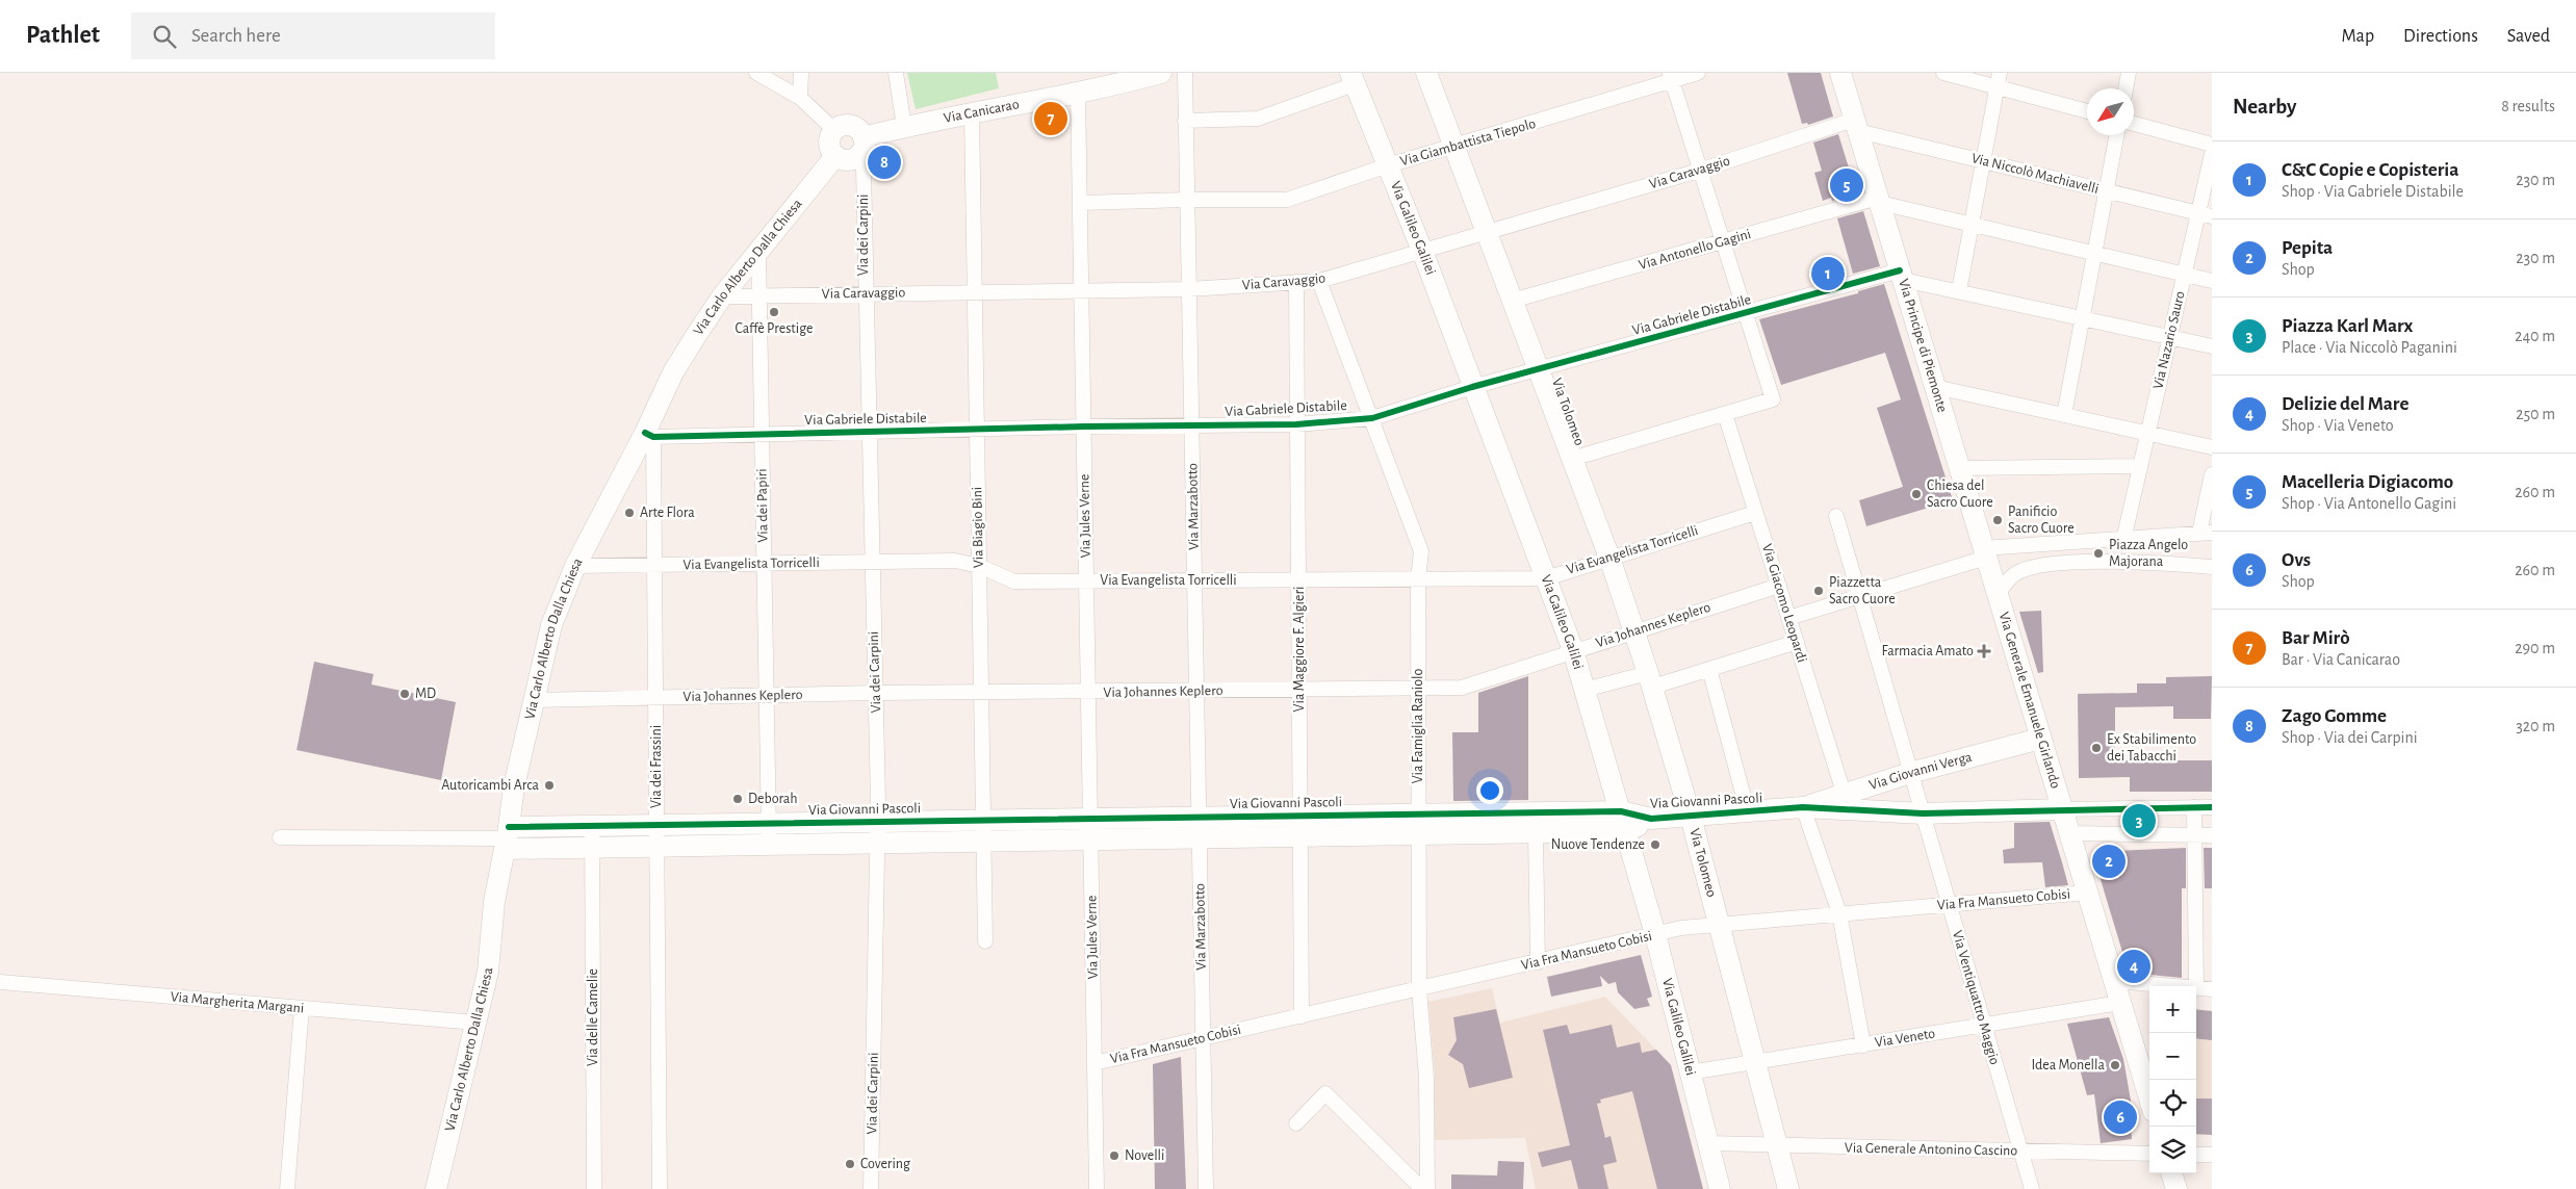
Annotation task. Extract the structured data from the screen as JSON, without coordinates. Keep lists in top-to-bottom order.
{
  "streets": {
    "street": [
      "Via Canicarao",
      "Via Giambattista Tiepolo",
      "Via Caravaggio",
      "Via Niccolò Machiavelli",
      "Via Galileo Galilei",
      "Via dei Carpini",
      "Via Antonello Gagini",
      "Via Carlo Alberto Dalla Chiesa",
      "Via Gabriele Distabile",
      "Via Nazario Sauro",
      "Via Principe di Piemonte",
      "Via Tolomeo",
      "Via dei Papiri",
      "Via Marzabotto",
      "Via Jules Verne",
      "Via Biagio Bini",
      "Via Evangelista Torricelli",
      "Via Giacomo Leopardi",
      "Via Johannes Keplero",
      "Via Maggiore F. Algieri",
      "Via Generale Emanuele Girlando",
      "Via Famiglia Raniolo",
      "Via dei Frassini",
      "Via Giovanni Verga",
      "Via Giovanni Pascoli",
      "Via Fra Mansueto Cobisi",
      "Via Ventiquattro Maggio",
      "Via Margherita Margani",
      "Via delle Camelie",
      "Via Veneto",
      "Via Generale Antonino Cascino"
    ]
  },
  "crossings": [
    ["Via Canicarao", "Via dei Carpini"],
    ["Via Canicarao", "Via Carlo Alberto Dalla Chiesa"],
    ["Via Canicarao", "Via Jules Verne"],
    ["Via Canicarao", "Via Biagio Bini"],
    ["Via Giambattista Tiepolo", "Via Galileo Galilei"],
    ["Via Giambattista Tiepolo", "Via Tolomeo"],
    ["Via Giambattista Tiepolo", "Via Marzabotto"],
    ["Via Giambattista Tiepolo", "Via Jules Verne"],
    ["Via Caravaggio", "Via Niccolò Machiavelli"],
    ["Via Caravaggio", "Via Galileo Galilei"],
    ["Via Caravaggio", "Via dei Carpini"],
    ["Via Caravaggio", "Via Carlo Alberto Dalla Chiesa"],
    ["Via Caravaggio", "Via Principe di Piemonte"],
    ["Via Caravaggio", "Via Tolomeo"],
    ["Via Caravaggio", "Via dei Papiri"],
    ["Via Caravaggio", "Via Marzabotto"],
    ["Via Caravaggio", "Via Jules Verne"],
    ["Via Caravaggio", "Via Biagio Bini"],
    ["Via Caravaggio", "Via Maggiore F. Algieri"],
    ["Via Caravaggio", "Via Famiglia Raniolo"],
    ["Via Niccolò Machiavelli", "Via Nazario Sauro"],
    ["Via Niccolò Machiavelli", "Via Principe di Piemonte"],
    ["Via Galileo Galilei", "Via Gabriele Distabile"],
    ["Via Galileo Galilei", "Via Evangelista Torricelli"],
    ["Via Galileo Galilei", "Via Johannes Keplero"],
    ["Via Galileo Galilei", "Via Giovanni Pascoli"],
    ["Via Galileo Galilei", "Via Fra Mansueto Cobisi"],
    ["Via Galileo Galilei", "Via Veneto"],
    ["Via Galileo Galilei", "Via Generale Antonino Cascino"],
    ["Via dei Carpini", "Via Carlo Alberto Dalla Chiesa"],
    ["Via dei Carpini", "Via Gabriele Distabile"],
    ["Via dei Carpini", "Via Evangelista Torricelli"],
    ["Via dei Carpini", "Via Johannes Keplero"],
    ["Via dei Carpini", "Via Giovanni Pascoli"],
    ["Via Antonello Gagini", "Via Principe di Piemonte"],
    ["Via Antonello Gagini", "Via Tolomeo"],
    ["Via Carlo Alberto Dalla Chiesa", "Via Gabriele Distabile"],
    ["Via Carlo Alberto Dalla Chiesa", "Via dei Papiri"],
    ["Via Carlo Alberto Dalla Chiesa", "Via Evangelista Torricelli"],
    ["Via Carlo Alberto Dalla Chiesa", "Via Johannes Keplero"],
    ["Via Carlo Alberto Dalla Chiesa", "Via dei Frassini"],
    ["Via Carlo Alberto Dalla Chiesa", "Via Giovanni Pascoli"],
    ["Via Carlo Alberto Dalla Chiesa", "Via Margherita Margani"],
    ["Via Gabriele Distabile", "Via Principe di Piemonte"],
    ["Via Gabriele Distabile", "Via Tolomeo"],
    ["Via Gabriele Distabile", "Via dei Papiri"],
    ["Via Gabriele Distabile", "Via Marzabotto"],
    ["Via Gabriele Distabile", "Via Jules Verne"],
    ["Via Gabriele Distabile", "Via Biagio Bini"],
    ["Via Gabriele Distabile", "Via Maggiore F. Algieri"],
    ["Via Gabriele Distabile", "Via Famiglia Raniolo"],
    ["Via Gabriele Distabile", "Via dei Frassini"],
    ["Via Principe di Piemonte", "Via Generale Emanuele Girlando"],
    ["Via Tolomeo", "Via Evangelista Torricelli"],
    ["Via Tolomeo", "Via Johannes Keplero"],
    ["Via Tolomeo", "Via Giovanni Pascoli"],
    ["Via Tolomeo", "Via Fra Mansueto Cobisi"],
    ["Via Tolomeo", "Via Veneto"],
    ["Via Tolomeo", "Via Generale Antonino Cascino"],
    ["Via dei Papiri", "Via Evangelista Torricelli"],
    ["Via dei Papiri", "Via Johannes Keplero"],
    ["Via dei Papiri", "Via Giovanni Pascoli"],
    ["Via Marzabotto", "Via Evangelista Torricelli"],
    ["Via Marzabotto", "Via Johannes Keplero"],
    ["Via Marzabotto", "Via Giovanni Pascoli"],
    ["Via Marzabotto", "Via Fra Mansueto Cobisi"],
    ["Via Jules Verne", "Via Evangelista Torricelli"],
    ["Via Jules Verne", "Via Johannes Keplero"],
    ["Via Jules Verne", "Via Giovanni Pascoli"],
    ["Via Jules Verne", "Via Fra Mansueto Cobisi"],
    ["Via Biagio Bini", "Via Evangelista Torricelli"],
    ["Via Biagio Bini", "Via Johannes Keplero"],
    ["Via Biagio Bini", "Via Giovanni Pascoli"],
    ["Via Evangelista Torricelli", "Via Giacomo Leopardi"],
    ["Via Evangelista Torricelli", "Via Maggiore F. Algieri"],
    ["Via Evangelista Torricelli", "Via Famiglia Raniolo"],
    ["Via Evangelista Torricelli", "Via dei Frassini"],
    ["Via Giacomo Leopardi", "Via Johannes Keplero"],
    ["Via Giacomo Leopardi", "Via Giovanni Verga"],
    ["Via Johannes Keplero", "Via Maggiore F. Algieri"],
    ["Via Johannes Keplero", "Via Famiglia Raniolo"],
    ["Via Johannes Keplero", "Via dei Frassini"],
    ["Via Maggiore F. Algieri", "Via Giovanni Pascoli"],
    ["Via Maggiore F. Algieri", "Via Fra Mansueto Cobisi"],
    ["Via Generale Emanuele Girlando", "Via Giovanni Verga"],
    ["Via Generale Emanuele Girlando", "Via Giovanni Pascoli"],
    ["Via Generale Emanuele Girlando", "Via Fra Mansueto Cobisi"],
    ["Via Generale Emanuele Girlando", "Via Veneto"],
    ["Via Famiglia Raniolo", "Via Giovanni Pascoli"],
    ["Via Famiglia Raniolo", "Via Fra Mansueto Cobisi"],
    ["Via dei Frassini", "Via Giovanni Pascoli"],
    ["Via Giovanni Verga", "Via Giovanni Pascoli"],
    ["Via Giovanni Verga", "Via Ventiquattro Maggio"],
    ["Via Giovanni Pascoli", "Via Ventiquattro Maggio"],
    ["Via Giovanni Pascoli", "Via delle Camelie"],
    ["Via Fra Mansueto Cobisi", "Via Ventiquattro Maggio"],
    ["Via Ventiquattro Maggio", "Via Veneto"],
    ["Via Ventiquattro Maggio", "Via Generale Antonino Cascino"]
  ],
  "places": {
    "other": [
      "Caffè Prestige",
      "Chiesa del Sacro Cuore",
      "Arte Flora",
      "Panificio Sacro Cuore",
      "Piazza Angelo Majorana",
      "Piazzetta Sacro Cuore",
      "MD",
      "Ex Stabilimento dei Tabacchi",
      "Autoricambi Arca",
      "Deborah",
      "Nuove Tendenze",
      "Idea Monella",
      "Novelli",
      "Covering"
    ],
    "health": ["Farmacia Amato"]
  },
  "north": "bottom left",
  "page": {
    "header": "Pathlet",
    "search": "Search here",
    "nav": ["Map", "Directions", "Saved"],
    "heading": ["Nearby", "8 results"],
    "pins": [
      "7",
      "8",
      "5",
      "1",
      "3",
      "2",
      "4",
      "6"
    ],
    "list": [
      {
        "mark": "1",
        "name": "C&C Copie e Copisteria",
        "note": "Shop · Via Gabriele Distabile",
        "value": "230 m"
      },
      {
        "mark": "2",
        "name": "Pepita",
        "note": "Shop",
        "value": "230 m"
      },
      {
        "mark": "3",
        "name": "Piazza Karl Marx",
        "note": "Place · Via Niccolò Paganini",
        "value": "240 m"
      },
      {
        "mark": "4",
        "name": "Delizie del Mare",
        "note": "Shop · Via Veneto",
        "value": "250 m"
      },
      {
        "mark": "5",
        "name": "Macelleria Digiacomo",
        "note": "Shop · Via Antonello Gagini",
        "value": "260 m"
      },
      {
        "mark": "6",
        "name": "Ovs",
        "note": "Shop",
        "value": "260 m"
      },
      {
        "mark": "7",
        "name": "Bar Mirò",
        "note": "Bar · Via Canicarao",
        "value": "290 m"
      },
      {
        "mark": "8",
        "name": "Zago Gomme",
        "note": "Shop · Via dei Carpini",
        "value": "320 m"
      }
    ],
    "map_buttons": ["+", "−"]
  }
}
